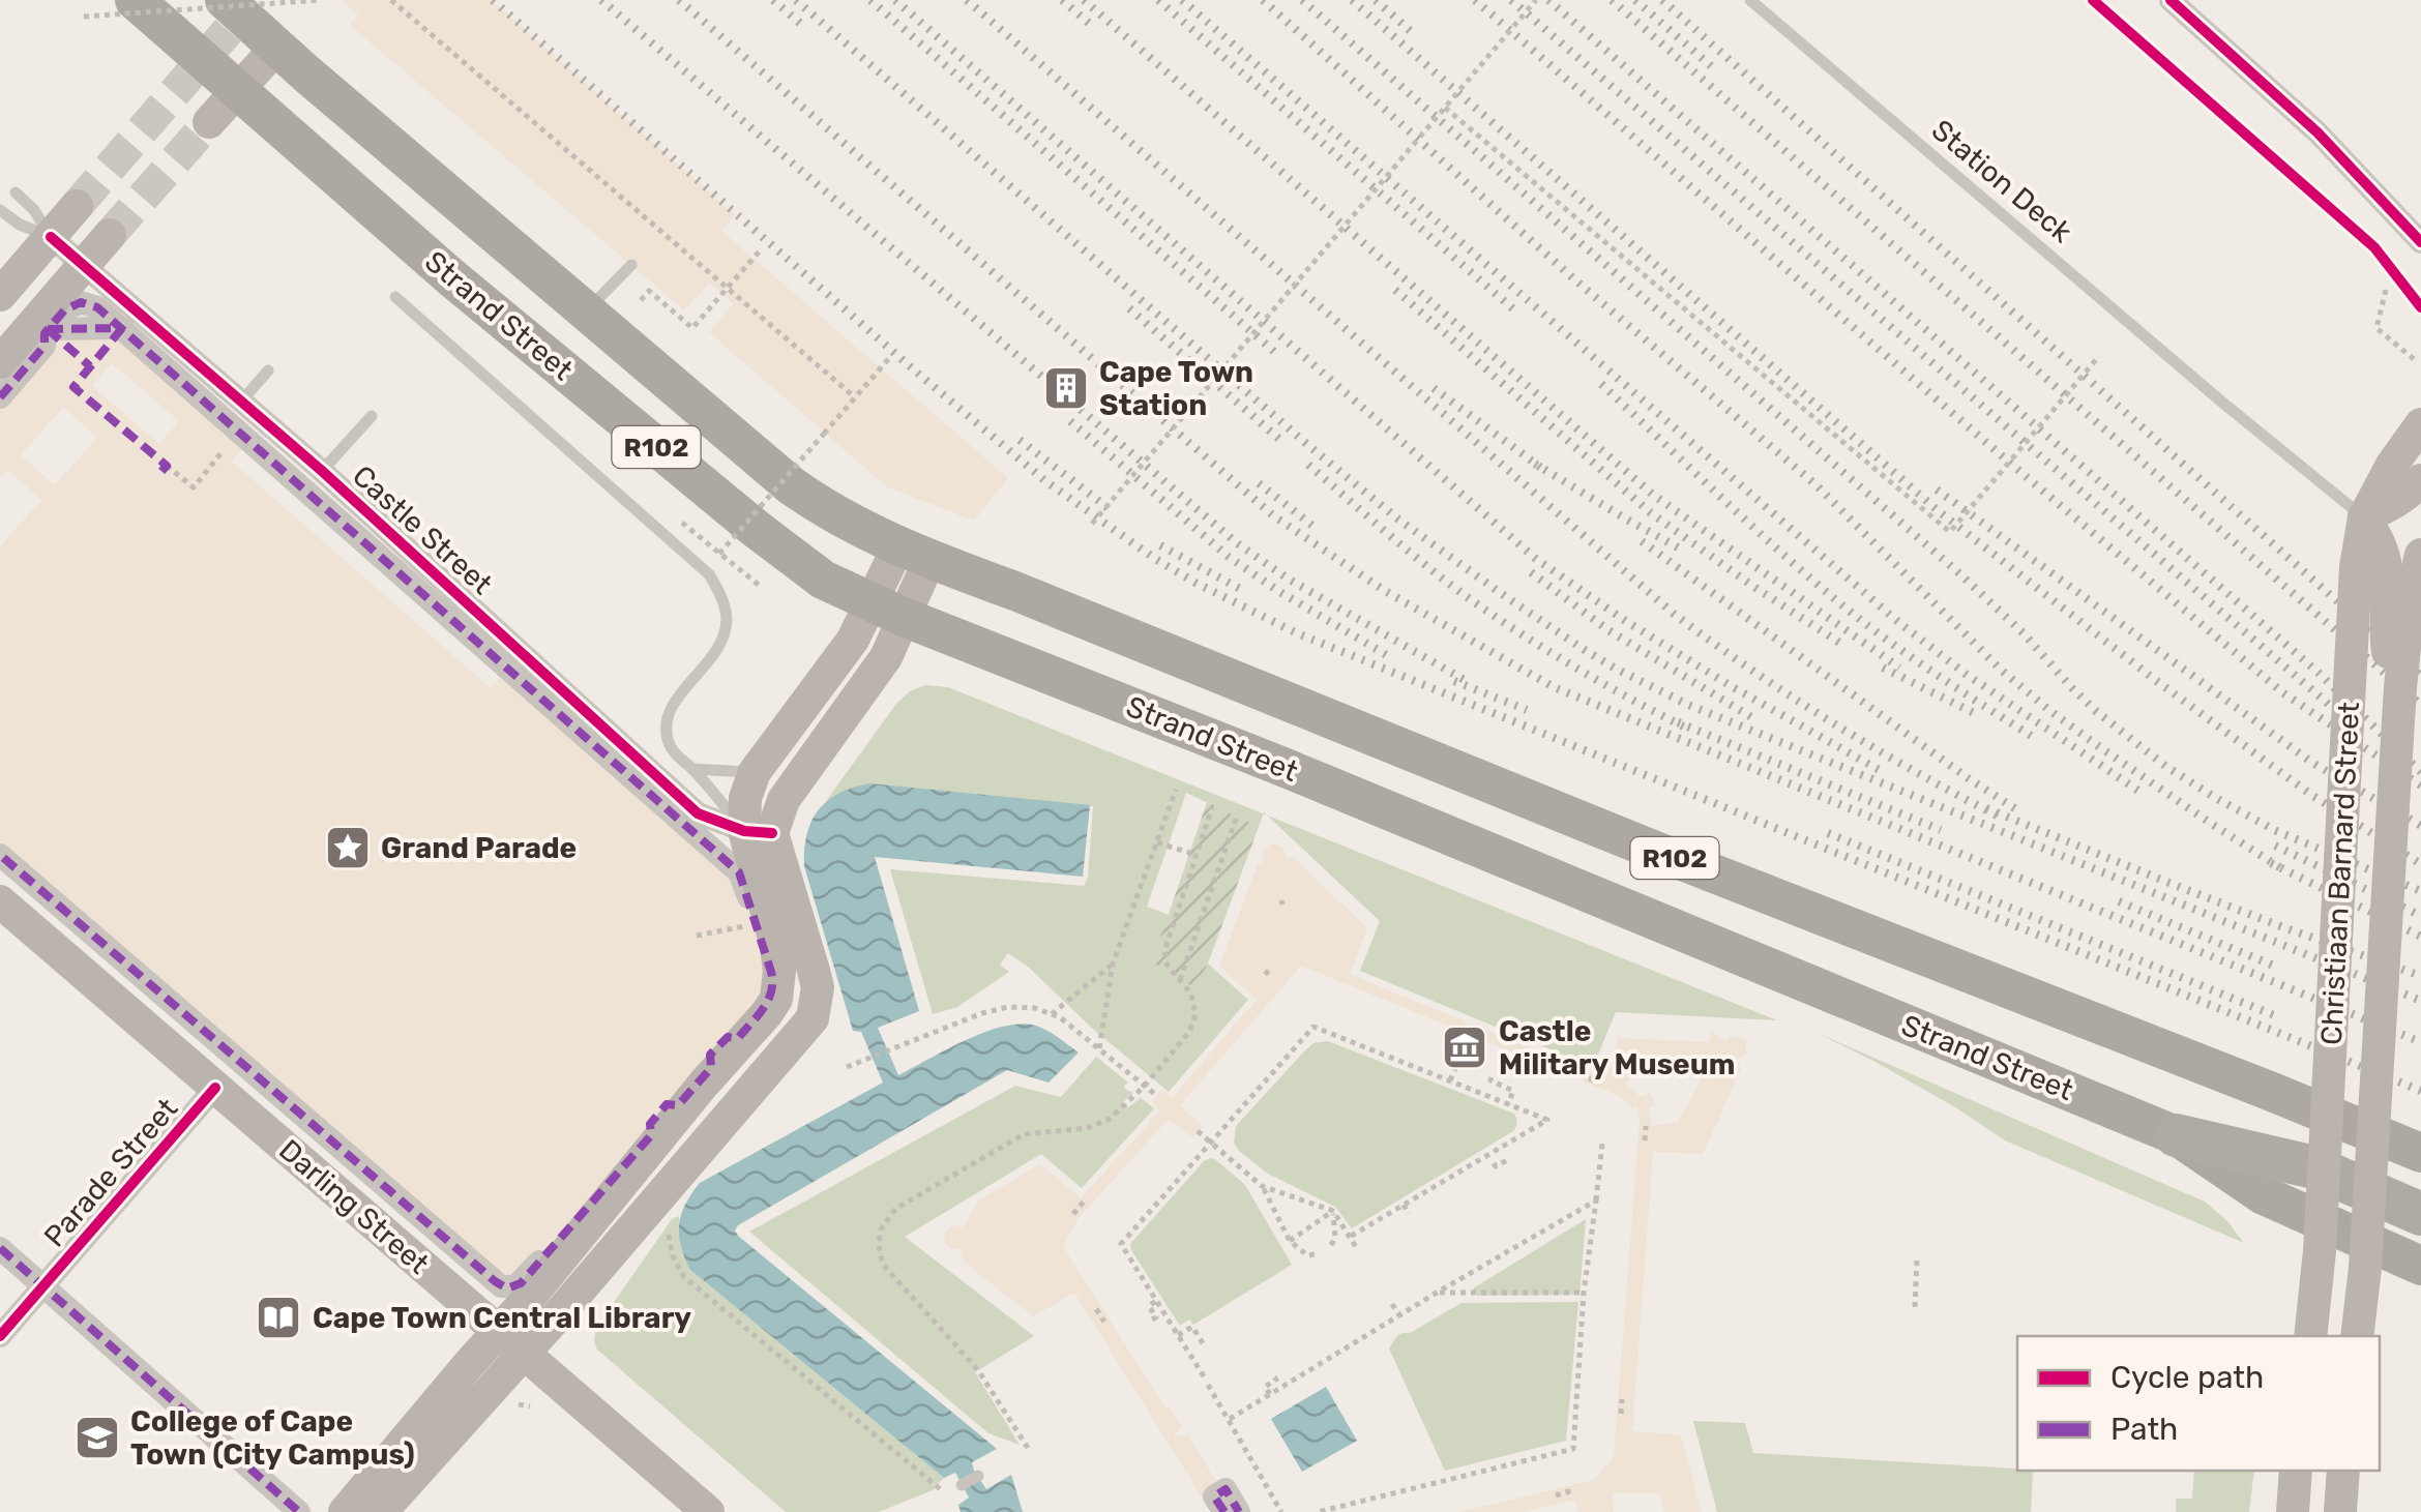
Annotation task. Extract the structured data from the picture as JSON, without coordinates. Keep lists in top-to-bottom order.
{
  "streets": {
    "main road": [
      "Strand Street",
      "R102",
      "Christiaan Barnard Street",
      "Darling Street"
    ],
    "street": ["Castle Street", "Parade Street"],
    "lane": ["Station Deck"]
  },
  "crossings": [
    ["Station Deck", "Christiaan Barnard Street"],
    ["Parade Street", "Darling Street"]
  ],
  "places": {
    "building": ["Cape Town Station"],
    "place": ["Grand Parade"],
    "museum": ["Castle Military Museum"],
    "library": ["Cape Town Central Library"],
    "school or university": ["College of Cape Town (City Campus)"]
  },
  "legend": ["Cycle path", "Path"]
}
